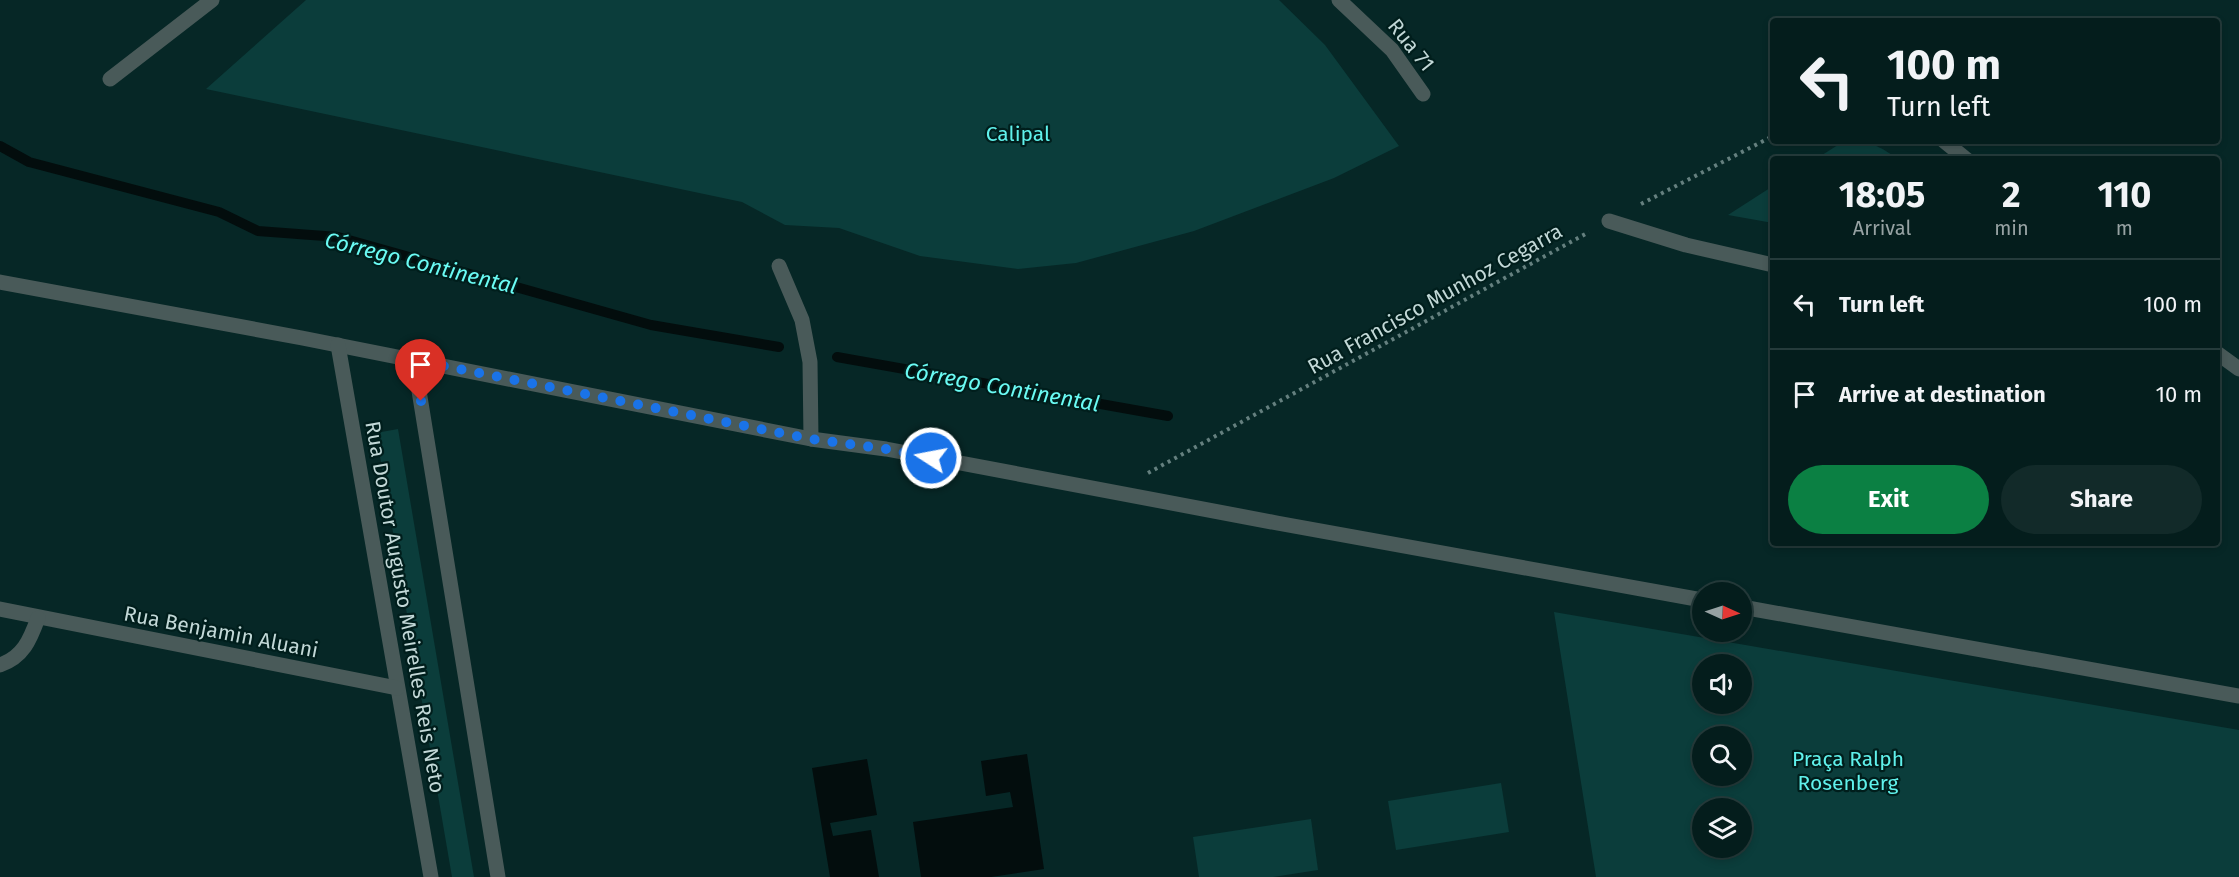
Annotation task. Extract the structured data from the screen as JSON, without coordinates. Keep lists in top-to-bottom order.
{
  "streets": {
    "street": ["Rua 71", "Rua Doutor Augusto Meirelles Reis Neto", "Rua Benjamin Aluani"],
    "path": ["Rua Francisco Munhoz Cegarra"]
  },
  "crossings": [
    ["Rua Doutor Augusto Meirelles Reis Neto", "Rua Benjamin Aluani"]
  ],
  "water": ["Córrego Continental"],
  "parks": ["Calipal", "Praça Ralph Rosenberg"],
  "north": "right",
  "page": {
    "turn": ["100 m", "Turn left"],
    "eta": [
      "18:05",
      "Arrival",
      "2",
      "min",
      "110",
      "m"
    ],
    "list": [
      {
        "name": "Turn left",
        "value": "100 m"
      },
      {
        "name": "Arrive at destination",
        "value": "10 m"
      }
    ],
    "buttons": ["Exit", "Share"]
  }
}
